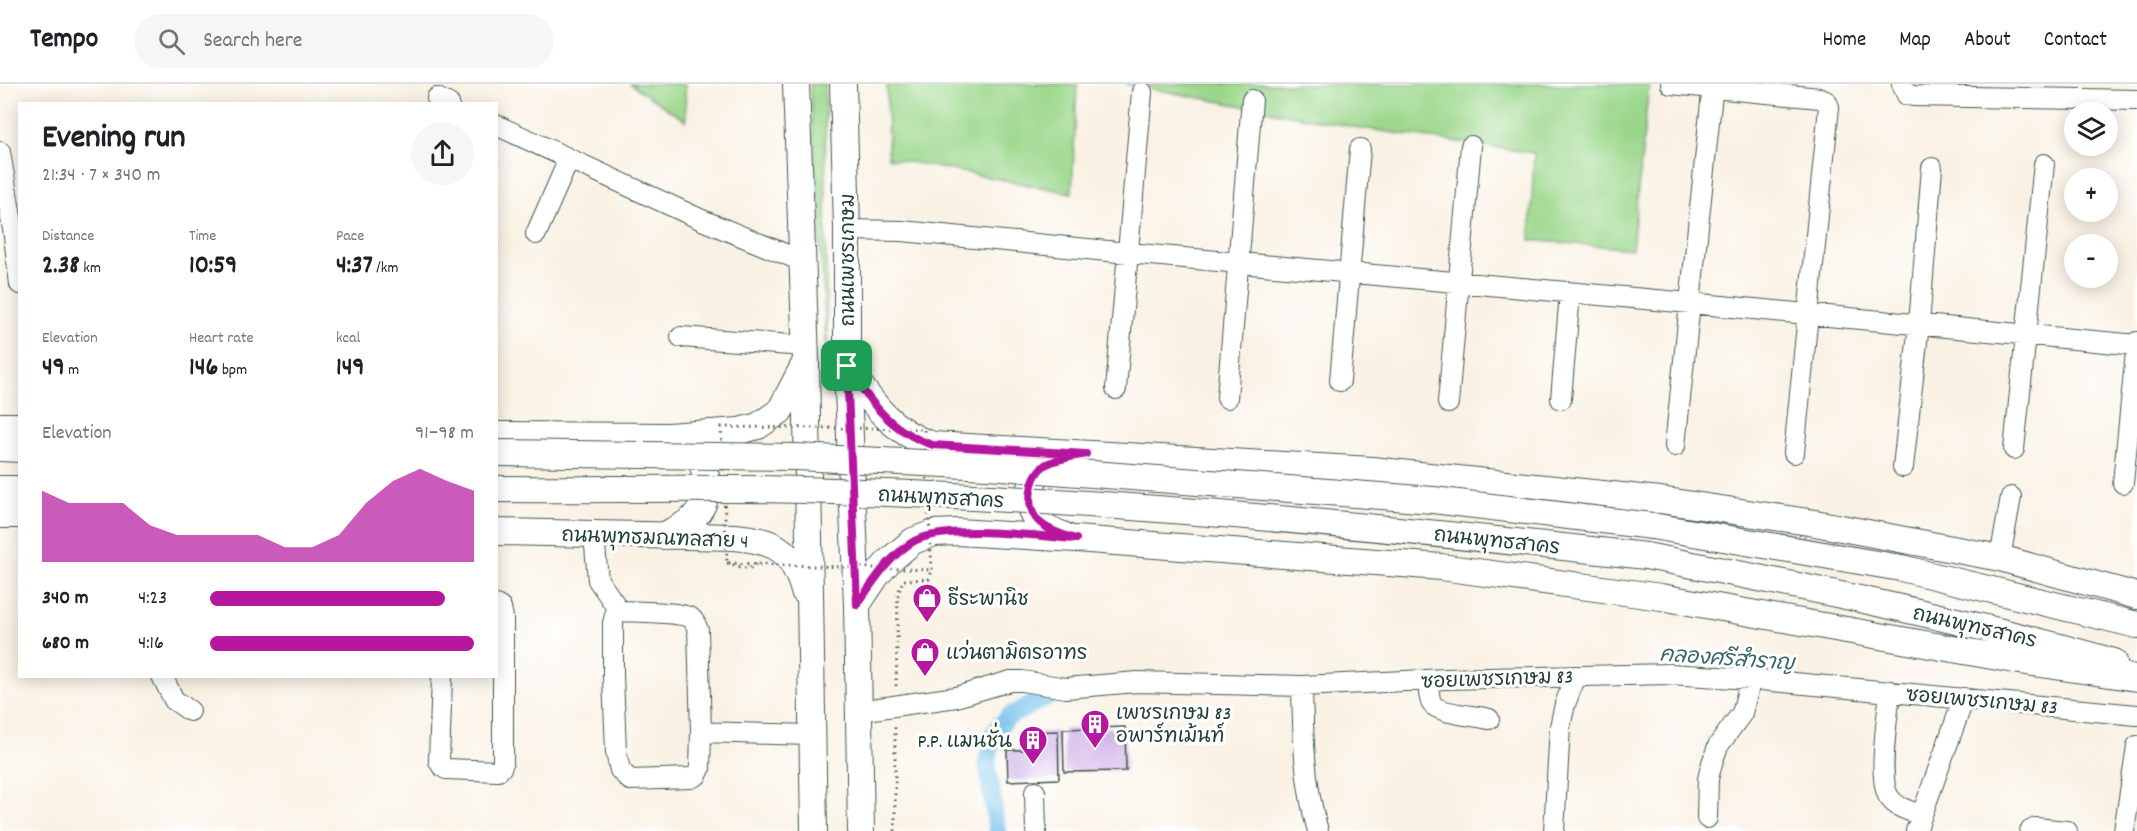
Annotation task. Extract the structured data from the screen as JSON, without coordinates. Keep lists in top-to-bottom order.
{
  "streets": {
    "main road": ["ถนนเพชรเกษม", "ถนนพุทธสาคร", "ถนนพุทธมณฑลสาย 4"],
    "street": ["ซอยเพชรเกษม 83"]
  },
  "crossings": [
    ["ถนนเพชรเกษม", "ซอยเพชรเกษม 83"]
  ],
  "water": ["คลองศรีสำราญ"],
  "places": {
    "shop": ["ธีระพานิช", "แว่นตามิตรอาทร"],
    "building": ["เพชรเกษม 83 อพาร์ทเม้นท์", "P.P. แมนชั่น"]
  },
  "page": {
    "header": "Tempo",
    "search": "Search here",
    "nav": [
      "Home",
      "Map",
      "About",
      "Contact"
    ],
    "map_buttons": ["+", "−"],
    "heading": ["Evening run", "21:34 · 7 × 340 m"],
    "stats": [
      ["Distance", "2.38 km"],
      ["Time", "10:59"],
      ["Pace", "4:37 /km"],
      ["Elevation", "49 m"],
      ["Heart rate", "146 bpm"],
      ["kcal", "149"]
    ],
    "chart": ["Elevation", "91–98 m"],
    "list": [
      {
        "name": "340 m",
        "note": "4:23"
      },
      {
        "name": "680 m",
        "note": "4:16"
      }
    ]
  }
}
